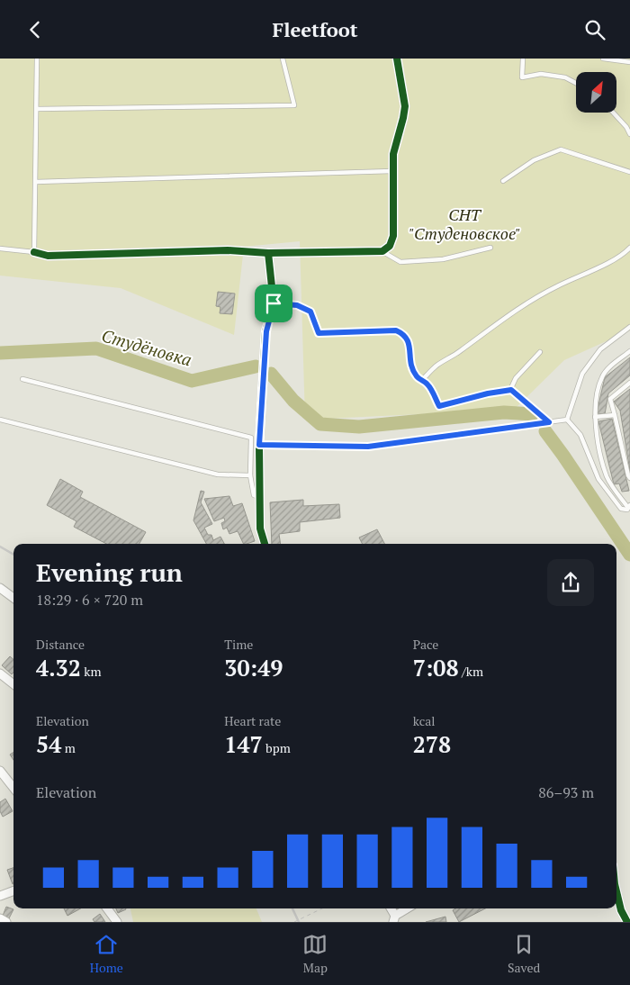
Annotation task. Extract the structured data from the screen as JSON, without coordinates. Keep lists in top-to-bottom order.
{
  "water": ["Студёновка"],
  "parks": ["СНТ \"Студеновское\""],
  "north": "top right",
  "page": {
    "header": "Fleetfoot",
    "heading": ["Evening run", "18:29 · 6 × 720 m"],
    "stats": [
      ["Distance", "4.32 km"],
      ["Time", "30:49"],
      ["Pace", "7:08 /km"],
      ["Elevation", "54 m"],
      ["Heart rate", "147 bpm"],
      ["kcal", "278"]
    ],
    "chart": ["Elevation", "86–93 m"],
    "tabs": ["Home", "Map", "Saved"]
  }
}
